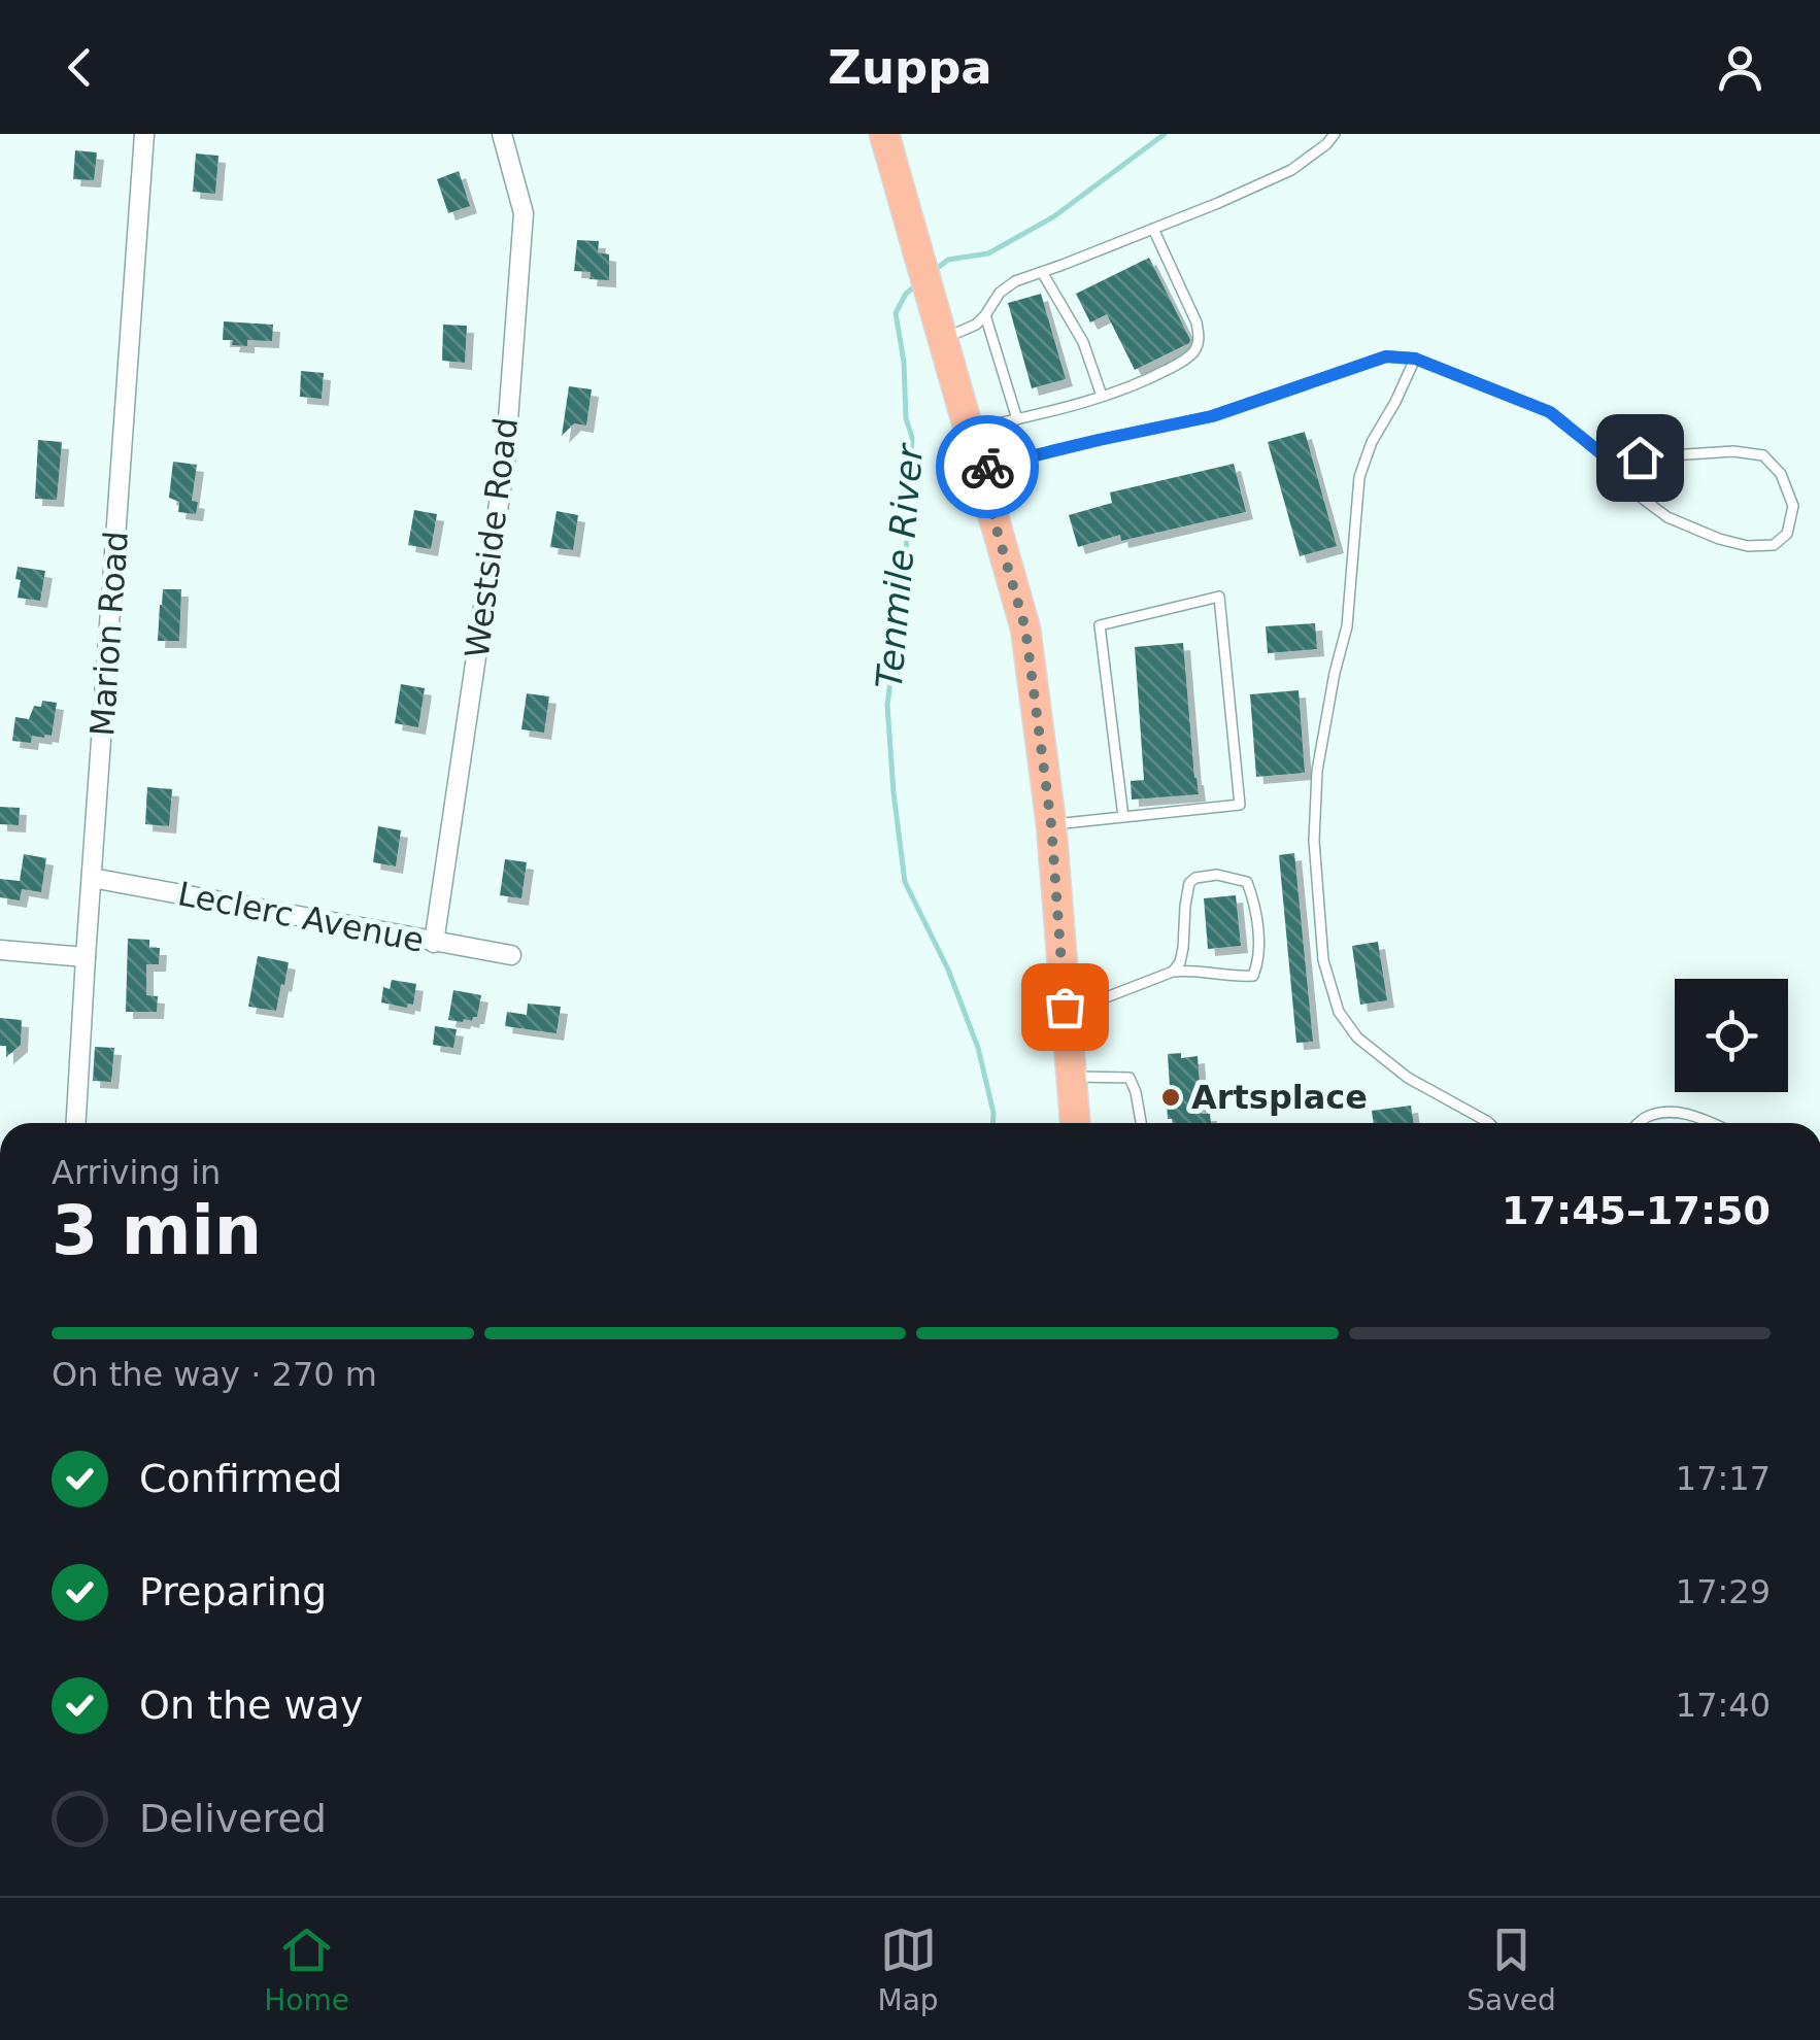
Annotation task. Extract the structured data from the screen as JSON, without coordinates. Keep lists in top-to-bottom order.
{
  "streets": {
    "street": ["Westside Road", "Marion Road", "Leclerc Avenue"]
  },
  "crossings": [
    ["Westside Road", "Leclerc Avenue"],
    ["Marion Road", "Leclerc Avenue"]
  ],
  "water": ["Tenmile River"],
  "places": ["Artsplace"],
  "page": {
    "header": "Zuppa",
    "heading": ["3 min", "Arriving in", "17:45–17:50"],
    "bar": "On the way · 270 m",
    "list": [
      ["Confirmed", "17:17"],
      ["Preparing", "17:29"],
      ["On the way", "17:40"],
      "Delivered"
    ],
    "tabs": ["Home", "Map", "Saved"]
  }
}
